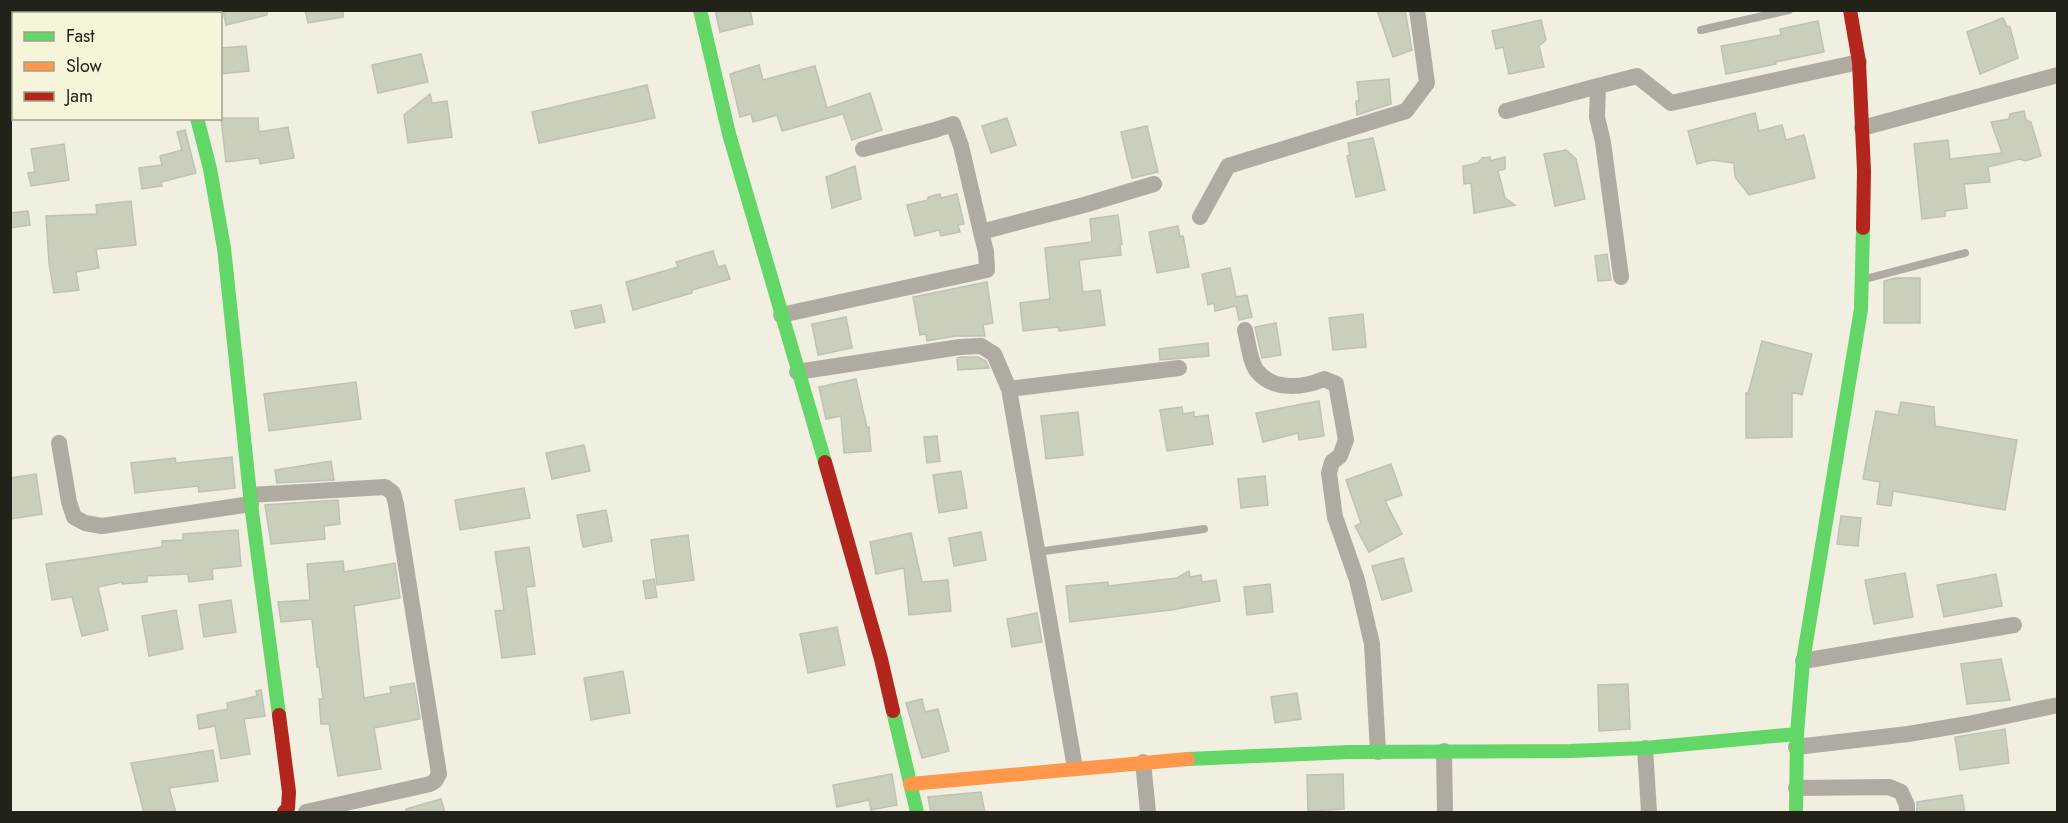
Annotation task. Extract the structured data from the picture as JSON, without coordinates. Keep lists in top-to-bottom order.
{
  "legend": ["Fast", "Slow", "Jam"]
}
